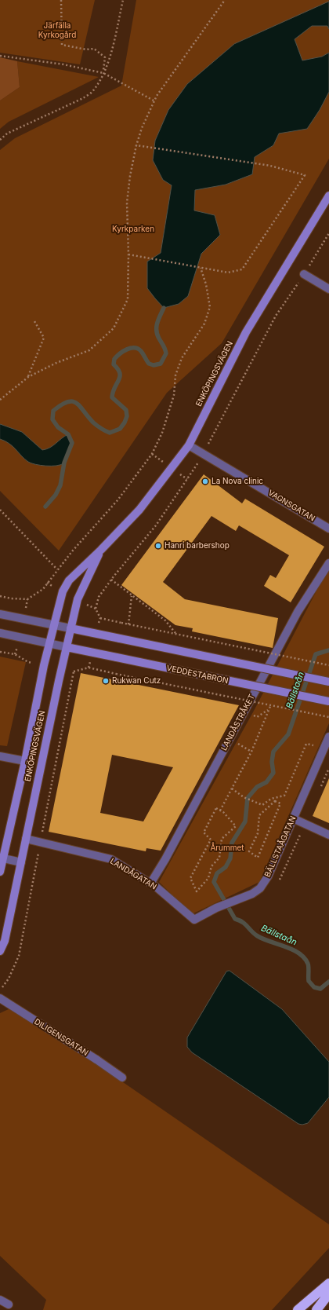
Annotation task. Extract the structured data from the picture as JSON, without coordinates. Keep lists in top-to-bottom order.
{
  "streets": {
    "street": [
      "ENKÖPINGSVÄGEN",
      "VAGNSGATAN",
      "VEDDESTABRON",
      "LANDÅSTRÅKET",
      "BÄLLSTAÅGATAN",
      "LANDÅGATAN",
      "DILIGENSGATAN"
    ]
  },
  "crossings": [
    ["ENKÖPINGSVÄGEN", "VAGNSGATAN"],
    ["ENKÖPINGSVÄGEN", "VEDDESTABRON"],
    ["ENKÖPINGSVÄGEN", "LANDÅGATAN"],
    ["LANDÅSTRÅKET", "LANDÅGATAN"],
    ["BÄLLSTAÅGATAN", "LANDÅGATAN"]
  ],
  "water": ["Bällstaån"],
  "parks": ["Järfälla Kyrkogård", "Kyrkparken", "Årummet"],
  "places": ["La Nova clinic", "Hanri barbershop", "Rukwan Cutz"]
}
